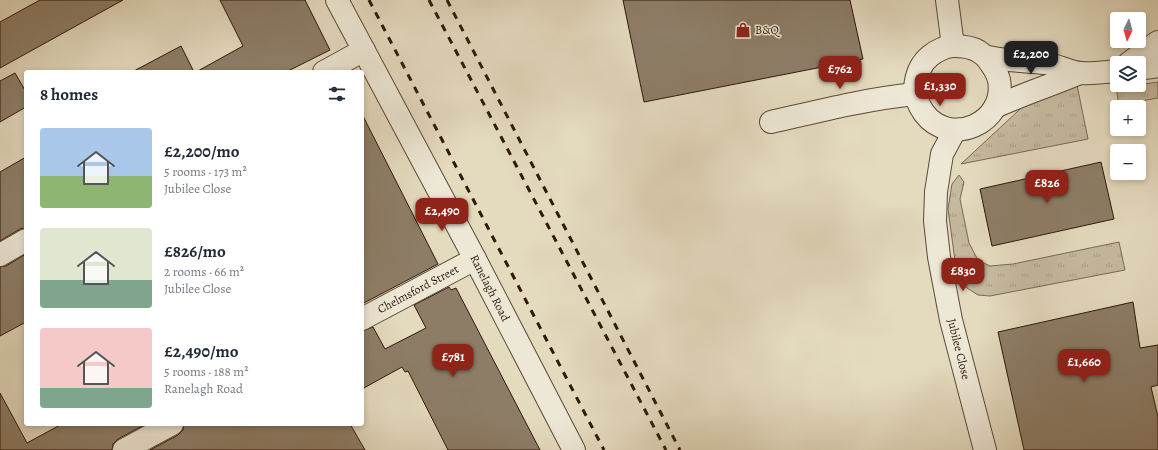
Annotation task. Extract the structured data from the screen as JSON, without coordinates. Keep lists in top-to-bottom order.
{
  "streets": {
    "street": ["Ranelagh Road", "Chelmsford Street", "Jubilee Close"]
  },
  "crossings": [
    ["Ranelagh Road", "Chelmsford Street"]
  ],
  "places": {
    "shop": ["B&Q"]
  },
  "north": "bottom",
  "page": {
    "map_buttons": ["+", "−"],
    "price": [
      "£2,200",
      "£762",
      "£1,330",
      "£826",
      "£2,490",
      "£830",
      "£781",
      "£1,660"
    ],
    "heading": "8 homes",
    "list": [
      {
        "name": "£2,200/mo",
        "note": "5 rooms · 173 m² · Jubilee Close"
      },
      {
        "name": "£826/mo",
        "note": "2 rooms · 66 m² · Jubilee Close"
      },
      {
        "name": "£2,490/mo",
        "note": "5 rooms · 188 m² · Ranelagh Road"
      }
    ]
  }
}
